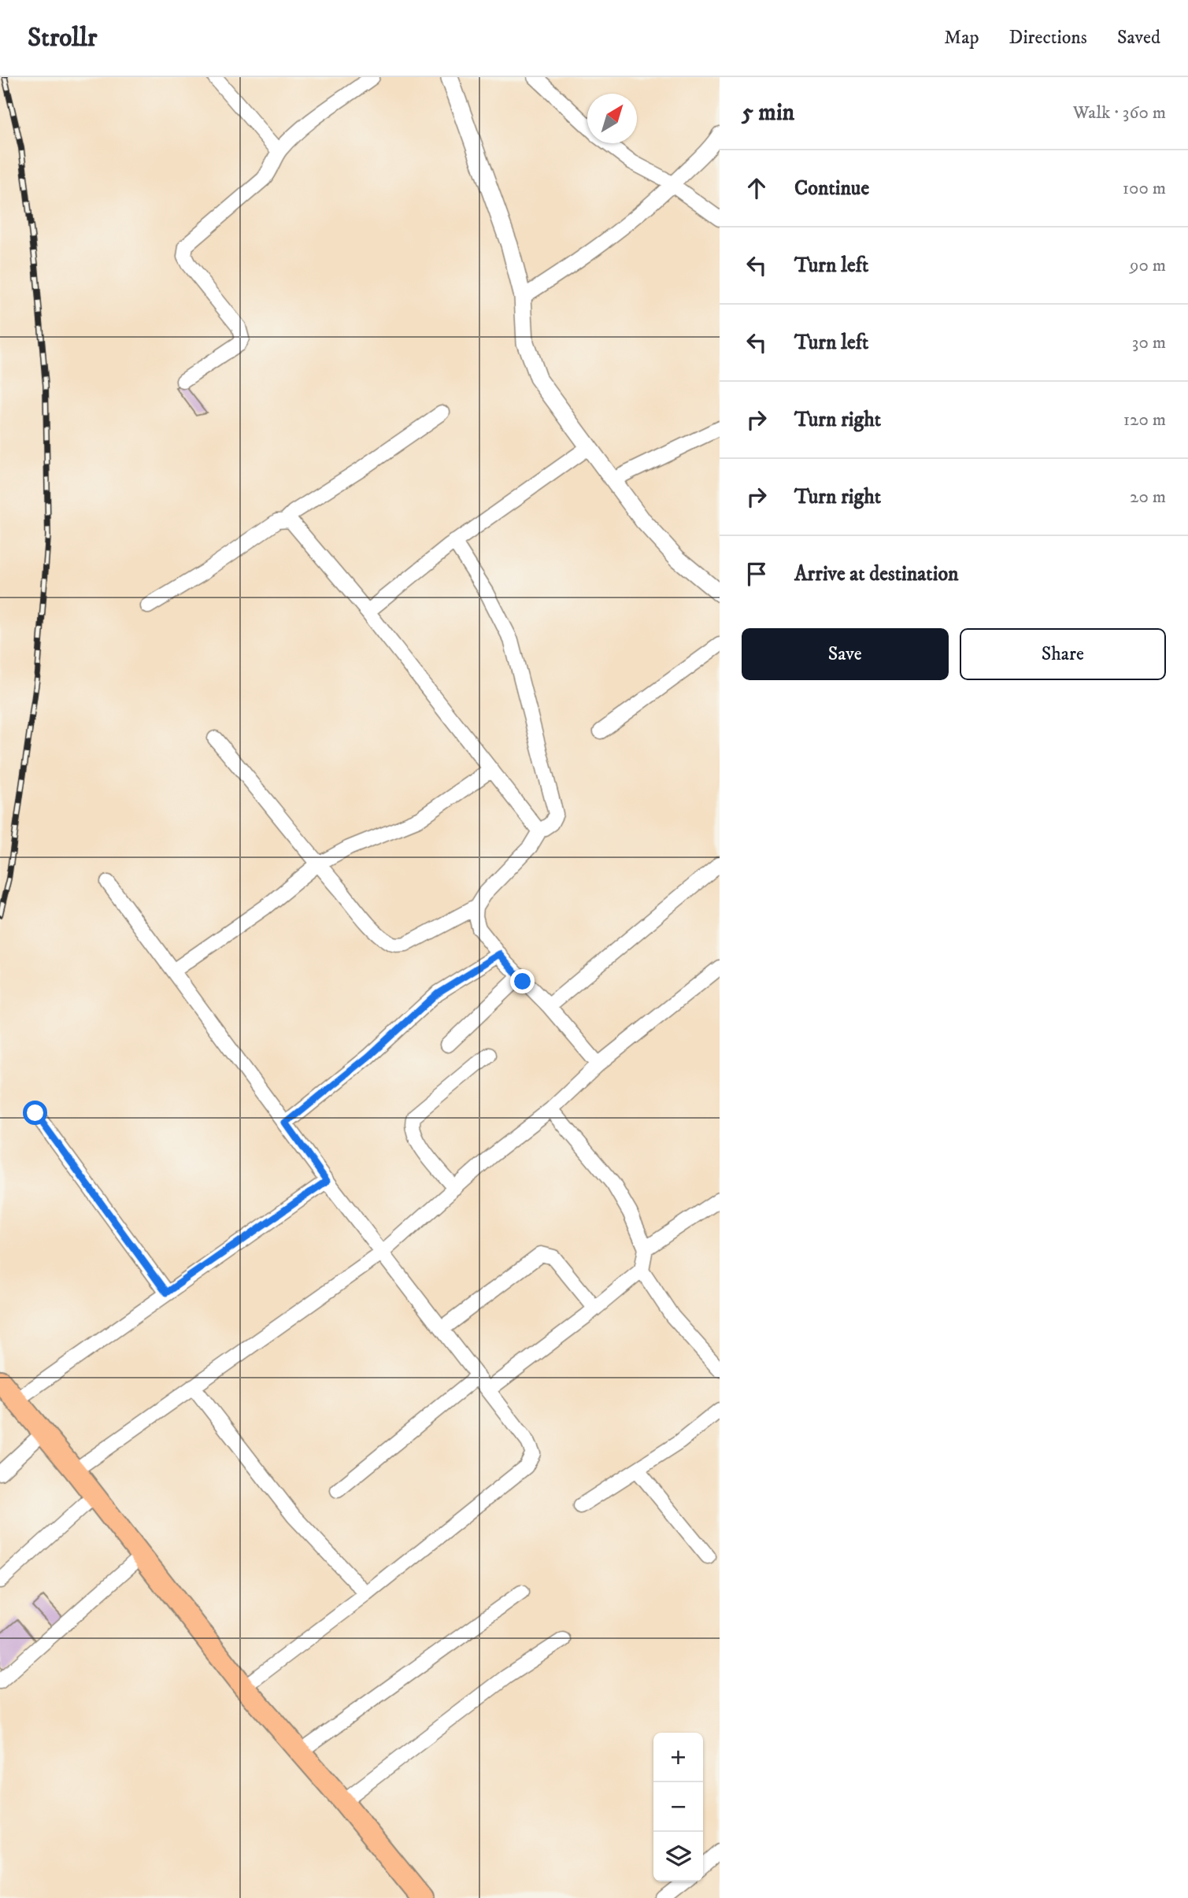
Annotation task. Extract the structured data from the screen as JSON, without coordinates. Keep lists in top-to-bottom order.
{
  "north": "top right",
  "page": {
    "header": "Strollr",
    "nav": ["Map", "Directions", "Saved"],
    "heading": ["5 min", "Walk · 360 m"],
    "list": [
      ["Continue", "100 m"],
      ["Turn left", "90 m"],
      ["Turn left", "30 m"],
      ["Turn right", "120 m"],
      ["Turn right", "20 m"],
      "Arrive at destination"
    ],
    "buttons": ["Save", "Share"],
    "map_buttons": ["+", "−"]
  }
}
